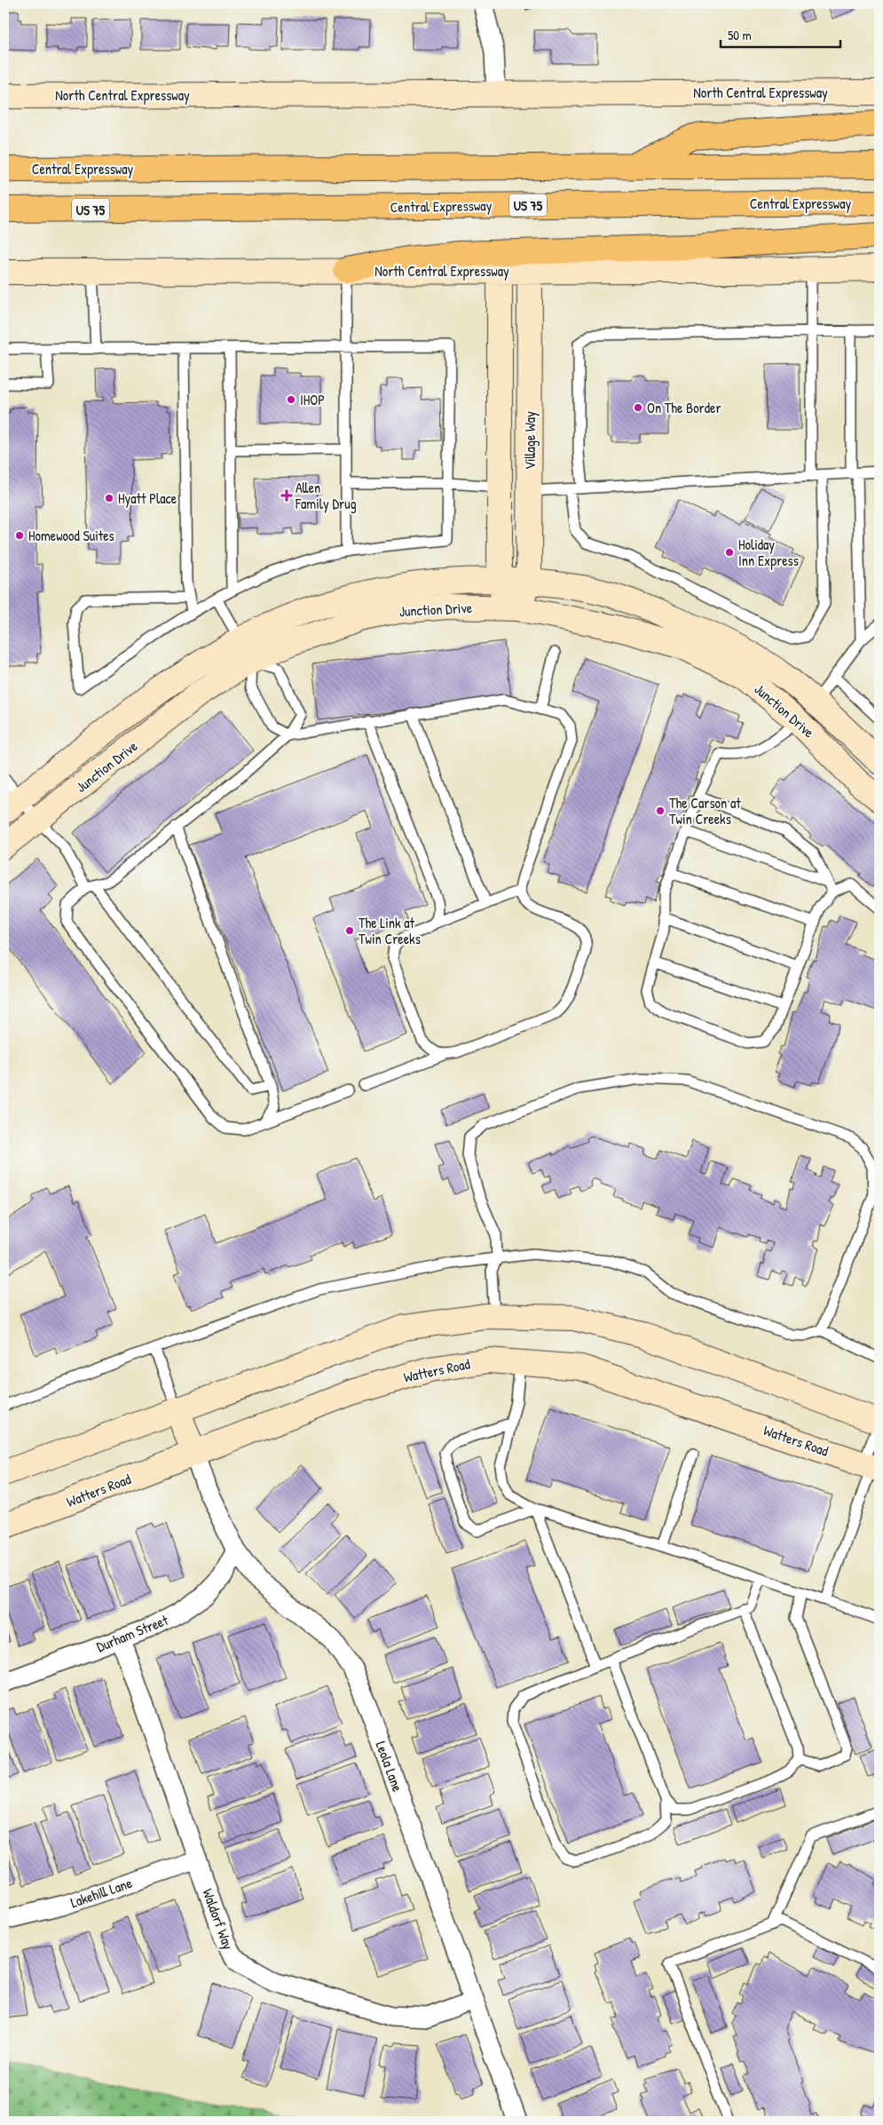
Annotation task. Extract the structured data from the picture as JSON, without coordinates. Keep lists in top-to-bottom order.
{
  "streets": {
    "highway": ["Central Expressway", "US 75"],
    "main road": [
      "North Central Expressway",
      "Village Way",
      "Junction Drive",
      "Watters Road"
    ],
    "street": [
      "Durham Street",
      "Leola Lane",
      "Lakehill Lane",
      "Waldorf Way"
    ]
  },
  "crossings": [
    ["North Central Expressway", "Village Way"],
    ["Village Way", "Junction Drive"],
    ["Watters Road", "Leola Lane"],
    ["Durham Street", "Leola Lane"],
    ["Durham Street", "Waldorf Way"],
    ["Leola Lane", "Waldorf Way"],
    ["Lakehill Lane", "Waldorf Way"]
  ],
  "places": {
    "other": [
      "IHOP",
      "On The Border",
      "Hyatt Place",
      "Homewood Suites",
      "Holiday Inn Express",
      "The Carson at Twin Creeks",
      "The Link at Twin Creeks"
    ],
    "health": ["Allen Family Drug"]
  },
  "scale_bar": "50 m"
}
